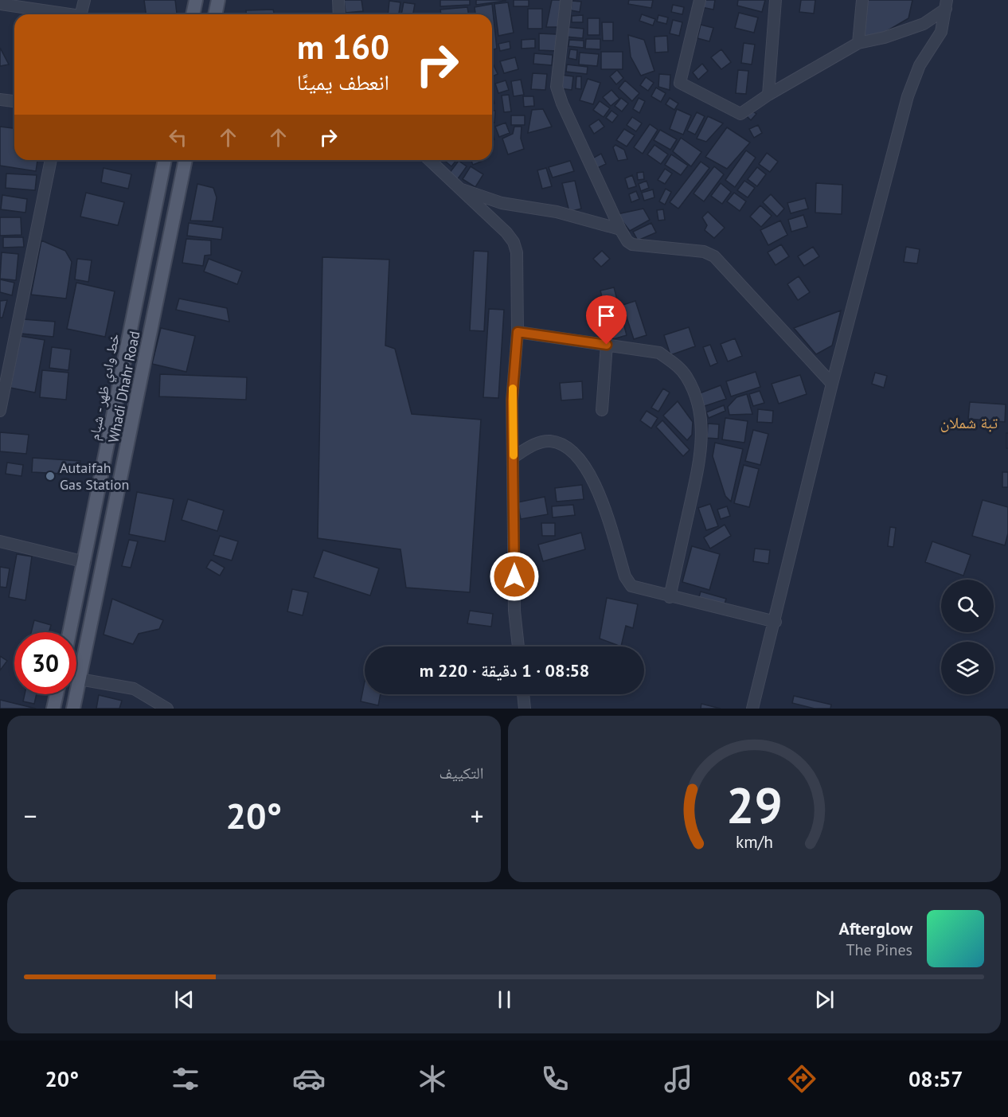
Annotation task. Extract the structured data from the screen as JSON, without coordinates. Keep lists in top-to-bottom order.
{
  "streets": {
    "main road": ["خط وادي ظهر - شبام", "Whadi Dhahr Road"]
  },
  "districts": ["تبة شملان"],
  "places": ["Autaifah Gas Station"],
  "page": {
    "turn": ["160 m", "انعطف يمينًا"],
    "limit": "30",
    "trip": "08:58 · 1 دقيقة · 220 m",
    "tile": "التكييف",
    "heat": ["−", "20°", "+"],
    "song": ["Afterglow", "The Pines"],
    "tabs": ["08:57", "20°"],
    "gauge": ["29", "km/h"]
  }
}
